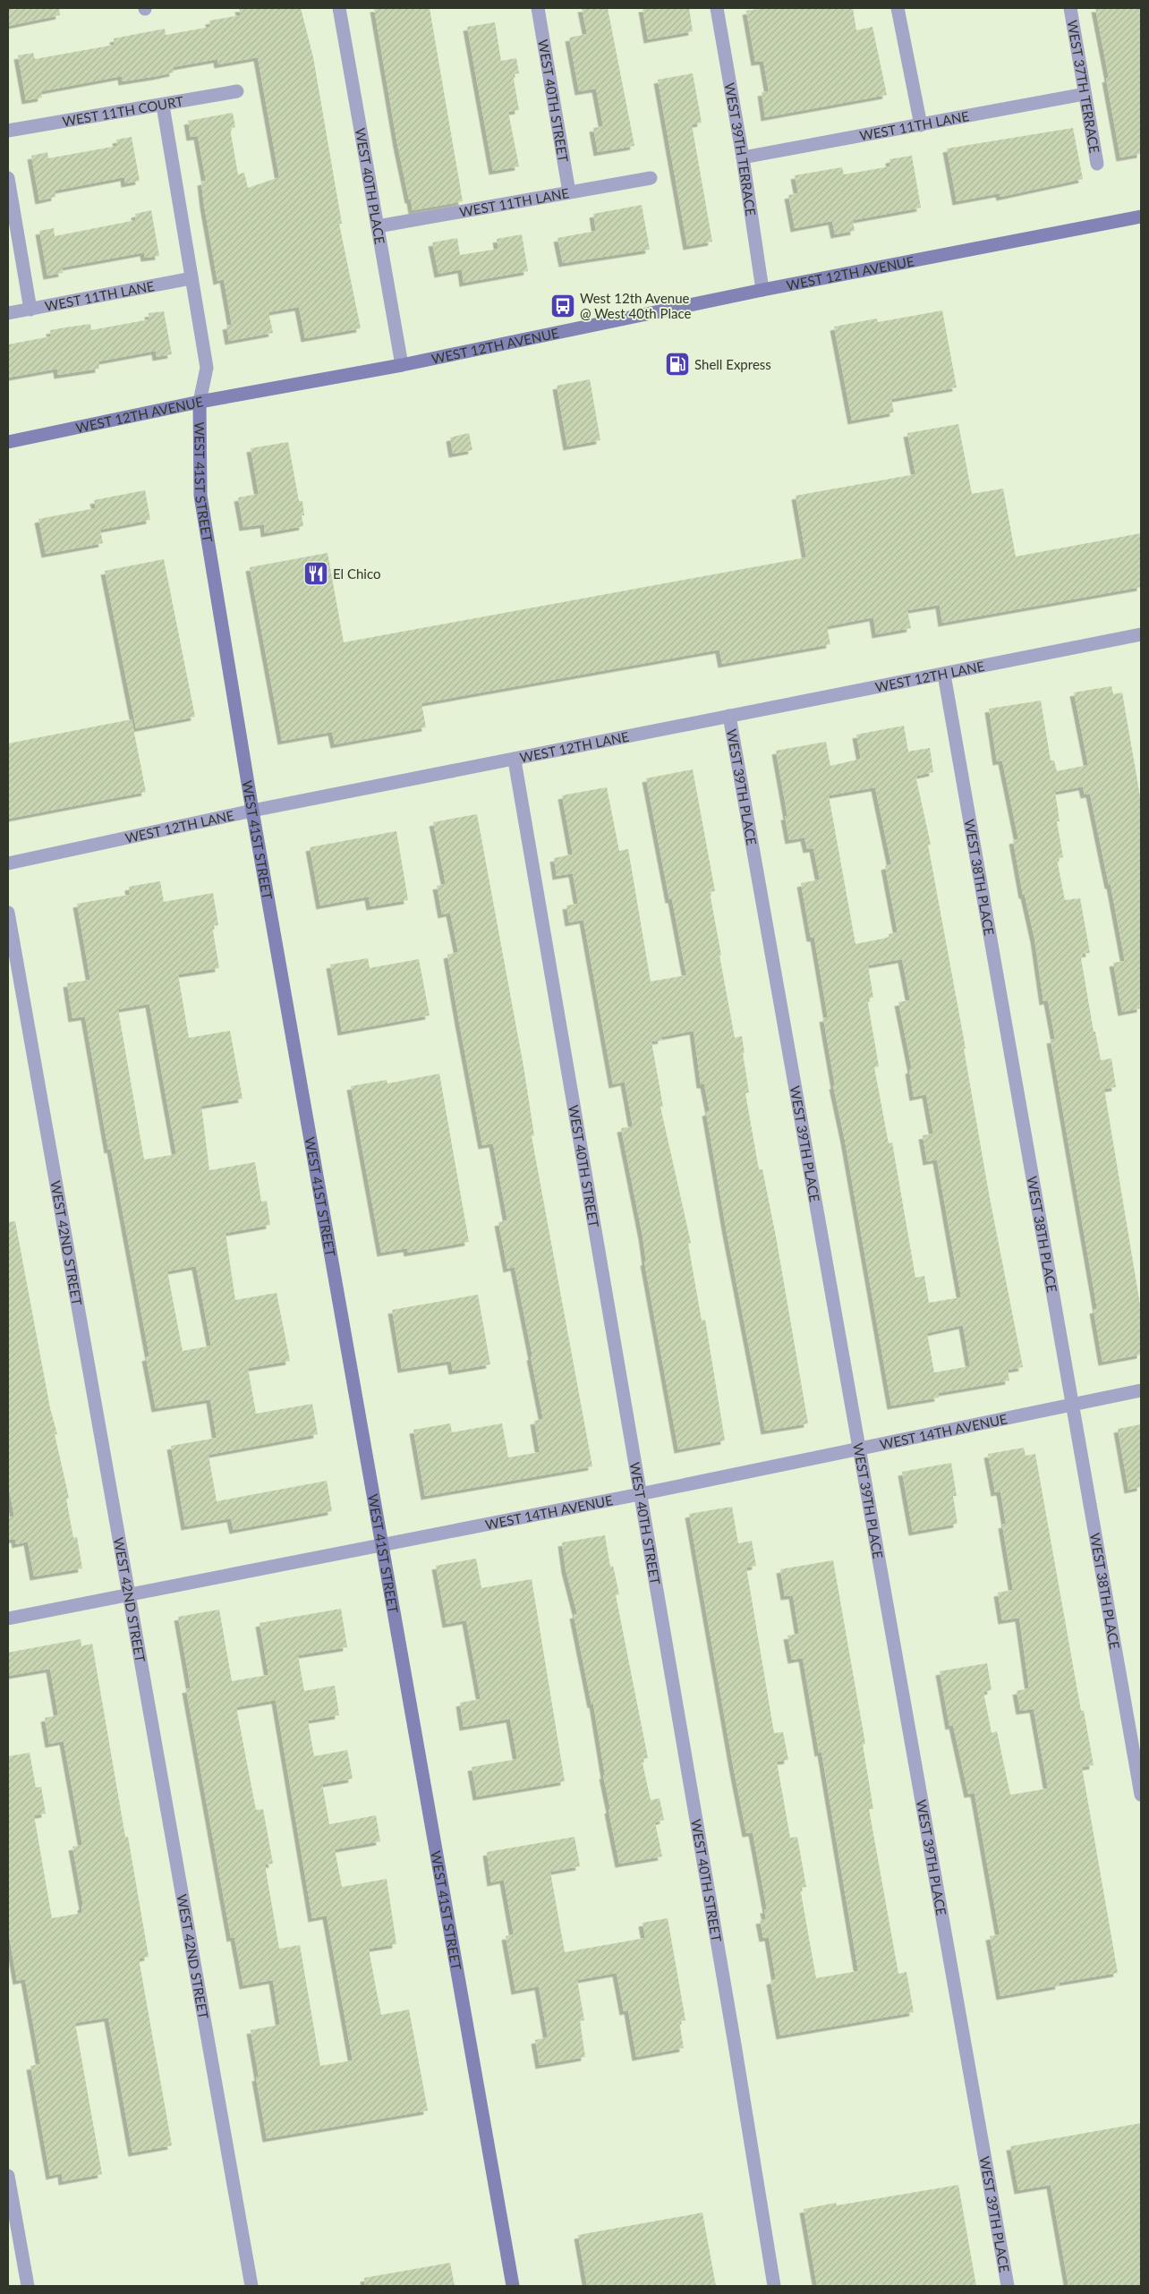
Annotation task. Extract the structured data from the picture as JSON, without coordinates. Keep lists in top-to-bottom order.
{
  "streets": {
    "street": [
      "WEST 37TH TERRACE",
      "WEST 40TH STREET",
      "WEST 11TH COURT",
      "WEST 11TH LANE",
      "WEST 39TH TERRACE",
      "WEST 40TH PLACE",
      "WEST 12TH AVENUE",
      "WEST 41ST STREET",
      "WEST 12TH LANE",
      "WEST 39TH PLACE",
      "WEST 38TH PLACE",
      "WEST 42ND STREET",
      "WEST 14TH AVENUE"
    ]
  },
  "crossings": [
    ["WEST 37TH TERRACE", "WEST 11TH LANE"],
    ["WEST 40TH STREET", "WEST 11TH LANE"],
    ["WEST 40TH STREET", "WEST 12TH LANE"],
    ["WEST 40TH STREET", "WEST 14TH AVENUE"],
    ["WEST 11TH COURT", "WEST 41ST STREET"],
    ["WEST 11TH LANE", "WEST 39TH TERRACE"],
    ["WEST 11TH LANE", "WEST 40TH PLACE"],
    ["WEST 11TH LANE", "WEST 41ST STREET"],
    ["WEST 39TH TERRACE", "WEST 12TH AVENUE"],
    ["WEST 40TH PLACE", "WEST 12TH AVENUE"],
    ["WEST 12TH AVENUE", "WEST 41ST STREET"],
    ["WEST 41ST STREET", "WEST 12TH LANE"],
    ["WEST 41ST STREET", "WEST 14TH AVENUE"],
    ["WEST 12TH LANE", "WEST 39TH PLACE"],
    ["WEST 12TH LANE", "WEST 38TH PLACE"],
    ["WEST 39TH PLACE", "WEST 14TH AVENUE"],
    ["WEST 38TH PLACE", "WEST 14TH AVENUE"],
    ["WEST 42ND STREET", "WEST 14TH AVENUE"]
  ],
  "places": {
    "bus stop": ["West 12th Avenue @ West 40th Place"],
    "fuel station": ["Shell Express"],
    "restaurant": ["El Chico"]
  }
}
